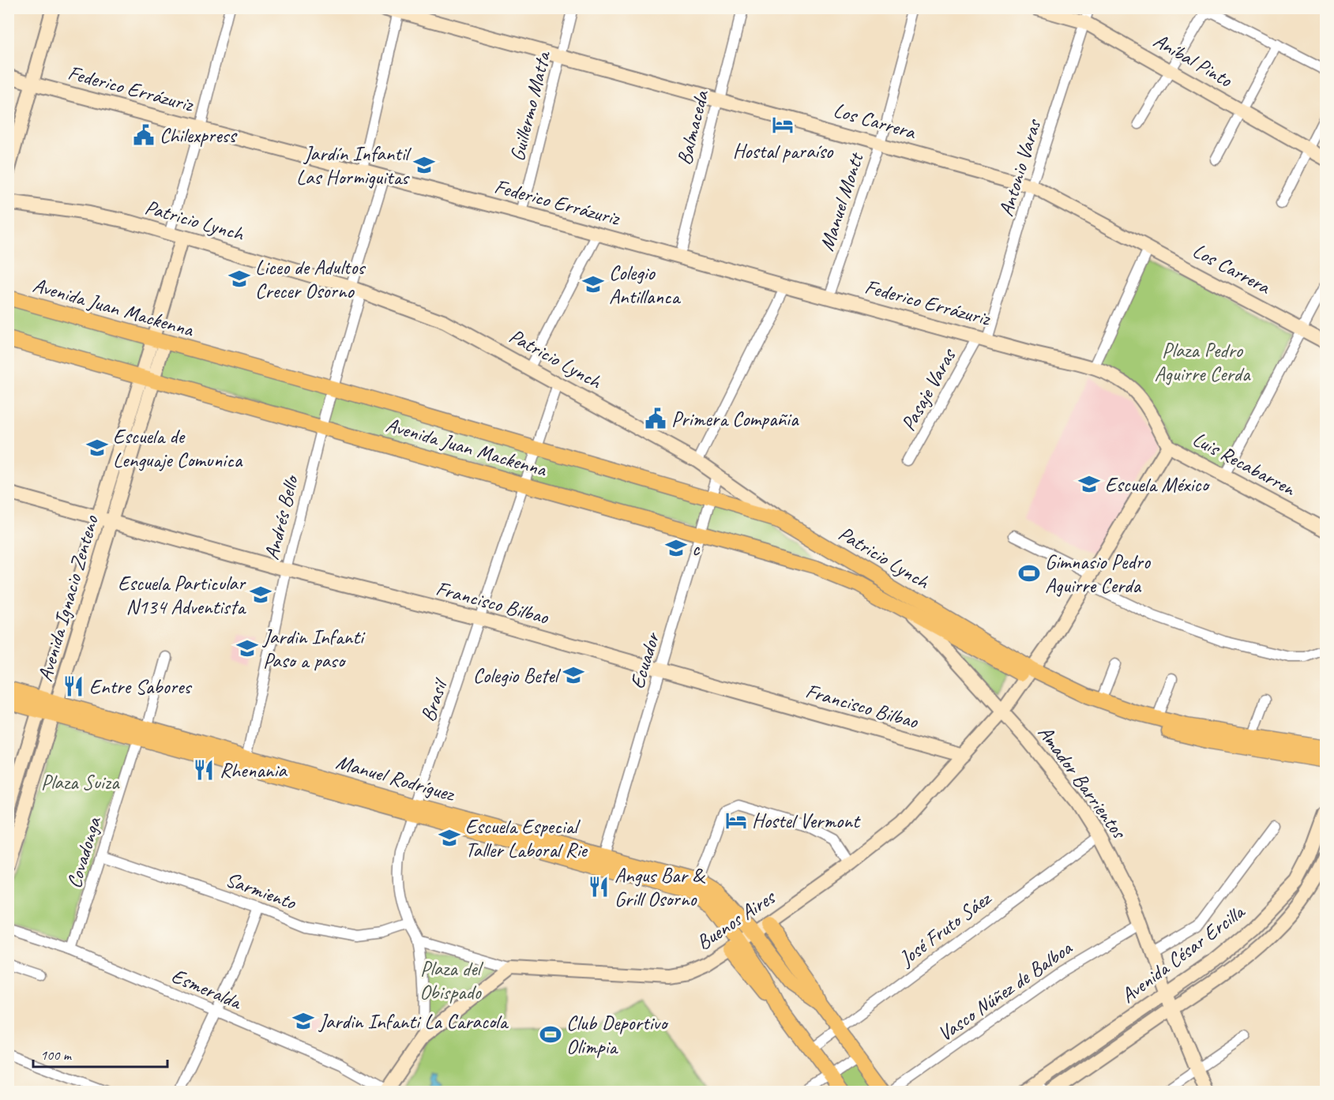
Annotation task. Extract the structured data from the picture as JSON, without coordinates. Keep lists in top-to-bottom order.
{
  "streets": {
    "main road": ["Patricio Lynch", "Avenida Juan Mackenna", "Manuel Rodríguez"],
    "street": [
      "Aníbal Pinto",
      "Federico Errázuriz",
      "Guillermo Matta",
      "Los Carrera",
      "Balmaceda",
      "Antonio Varas",
      "Manuel Montt",
      "Pasaje Varas",
      "Luis Recabarren",
      "Andrés Bello",
      "Avenida Ignacio Zenteno",
      "Francisco Bilbao",
      "Ecuador",
      "Brasil",
      "Amador Barrientos",
      "Covadonga",
      "Sarmiento",
      "Buenos Aires",
      "José Fruto Sáez",
      "Avenida César Ercilla",
      "Esmeralda",
      "Vasco Núñez de Balboa"
    ]
  },
  "crossings": [
    ["Aníbal Pinto", "Antonio Varas"],
    ["Federico Errázuriz", "Guillermo Matta"],
    ["Federico Errázuriz", "Balmaceda"],
    ["Federico Errázuriz", "Antonio Varas"],
    ["Federico Errázuriz", "Manuel Montt"],
    ["Federico Errázuriz", "Pasaje Varas"],
    ["Federico Errázuriz", "Luis Recabarren"],
    ["Federico Errázuriz", "Andrés Bello"],
    ["Federico Errázuriz", "Buenos Aires"],
    ["Guillermo Matta", "Los Carrera"],
    ["Los Carrera", "Balmaceda"],
    ["Los Carrera", "Antonio Varas"],
    ["Los Carrera", "Manuel Montt"],
    ["Antonio Varas", "Pasaje Varas"],
    ["Patricio Lynch", "Avenida Juan Mackenna"],
    ["Patricio Lynch", "Andrés Bello"],
    ["Patricio Lynch", "Avenida Ignacio Zenteno"],
    ["Patricio Lynch", "Ecuador"],
    ["Patricio Lynch", "Brasil"],
    ["Patricio Lynch", "Buenos Aires"],
    ["Avenida Juan Mackenna", "Andrés Bello"],
    ["Avenida Juan Mackenna", "Avenida Ignacio Zenteno"],
    ["Avenida Juan Mackenna", "Ecuador"],
    ["Avenida Juan Mackenna", "Brasil"],
    ["Avenida Juan Mackenna", "Amador Barrientos"],
    ["Avenida Juan Mackenna", "Buenos Aires"],
    ["Luis Recabarren", "Buenos Aires"],
    ["Andrés Bello", "Francisco Bilbao"],
    ["Andrés Bello", "Manuel Rodríguez"],
    ["Avenida Ignacio Zenteno", "Francisco Bilbao"],
    ["Avenida Ignacio Zenteno", "Manuel Rodríguez"],
    ["Francisco Bilbao", "Ecuador"],
    ["Francisco Bilbao", "Brasil"],
    ["Francisco Bilbao", "Buenos Aires"],
    ["Ecuador", "Manuel Rodríguez"],
    ["Brasil", "Manuel Rodríguez"],
    ["Brasil", "Sarmiento"],
    ["Brasil", "Buenos Aires"],
    ["Manuel Rodríguez", "Covadonga"],
    ["Manuel Rodríguez", "Buenos Aires"],
    ["Manuel Rodríguez", "José Fruto Sáez"],
    ["Amador Barrientos", "Buenos Aires"],
    ["Amador Barrientos", "José Fruto Sáez"],
    ["Amador Barrientos", "Avenida César Ercilla"],
    ["Amador Barrientos", "Vasco Núñez de Balboa"],
    ["Covadonga", "Sarmiento"],
    ["Covadonga", "Esmeralda"]
  ],
  "parks": ["Plaza Pedro Aguirre Cerda", "Plaza Suiza", "Plaza del Obispado"],
  "places": {
    "hotel": ["Hostal paraíso", "Hostel Vermont"],
    "public building": ["Chilexpress", "Primera Compañia"],
    "school or university": [
      "Jardín Infantil Las Hormiguitas",
      "Liceo de Adultos Crecer Osorno",
      "Colegio Antillanca",
      "Escuela de Lenguaje Comunica",
      "Escuela México",
      "c",
      "Escuela Particular N134 Adventista",
      "Jardin Infanti Paso a paso",
      "Colegio Betel",
      "Escuela Especial Taller Laboral Rie",
      "Jardin Infanti La Caracola"
    ],
    "sports": ["Gimnasio Pedro Aguirre Cerda", "Club Deportivo Olimpia"],
    "restaurant": ["Entre Sabores", "Rhenania", "Angus Bar & Grill Osorno"]
  },
  "scale_bar": "100 m"
}
